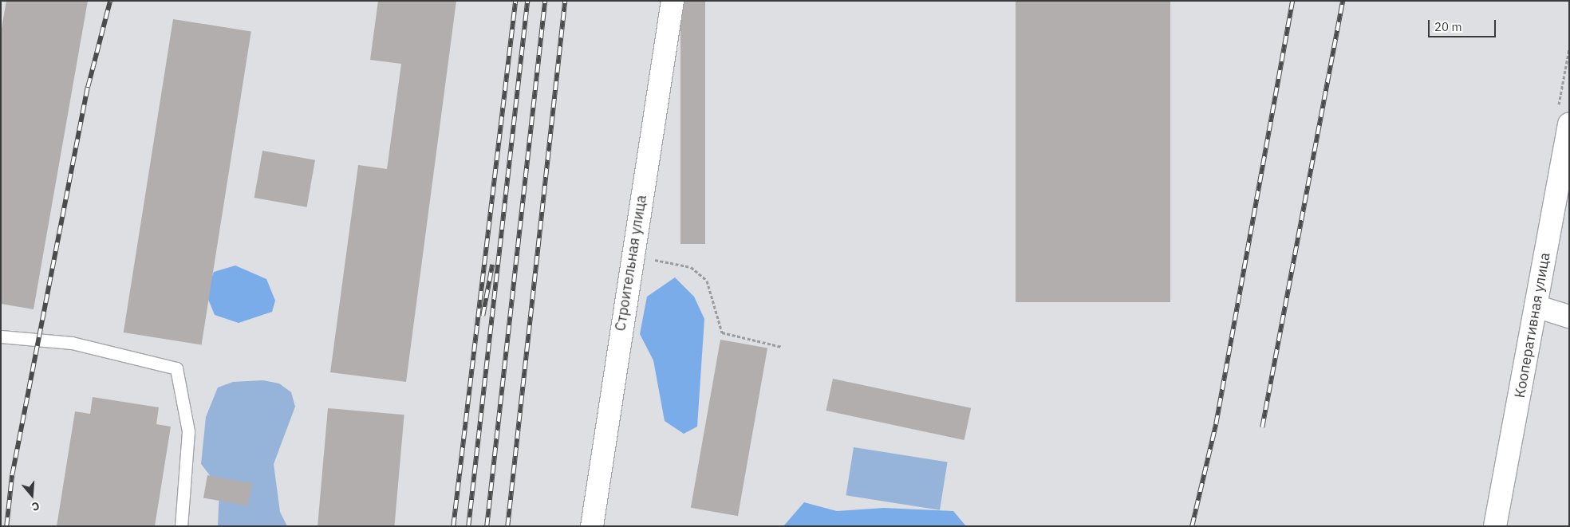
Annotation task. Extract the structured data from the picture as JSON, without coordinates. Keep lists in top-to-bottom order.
{
  "streets": {
    "street": ["Строительная улица", "Кооперативная улица"]
  },
  "scale_bar": "20 m",
  "north": "bottom"
}
